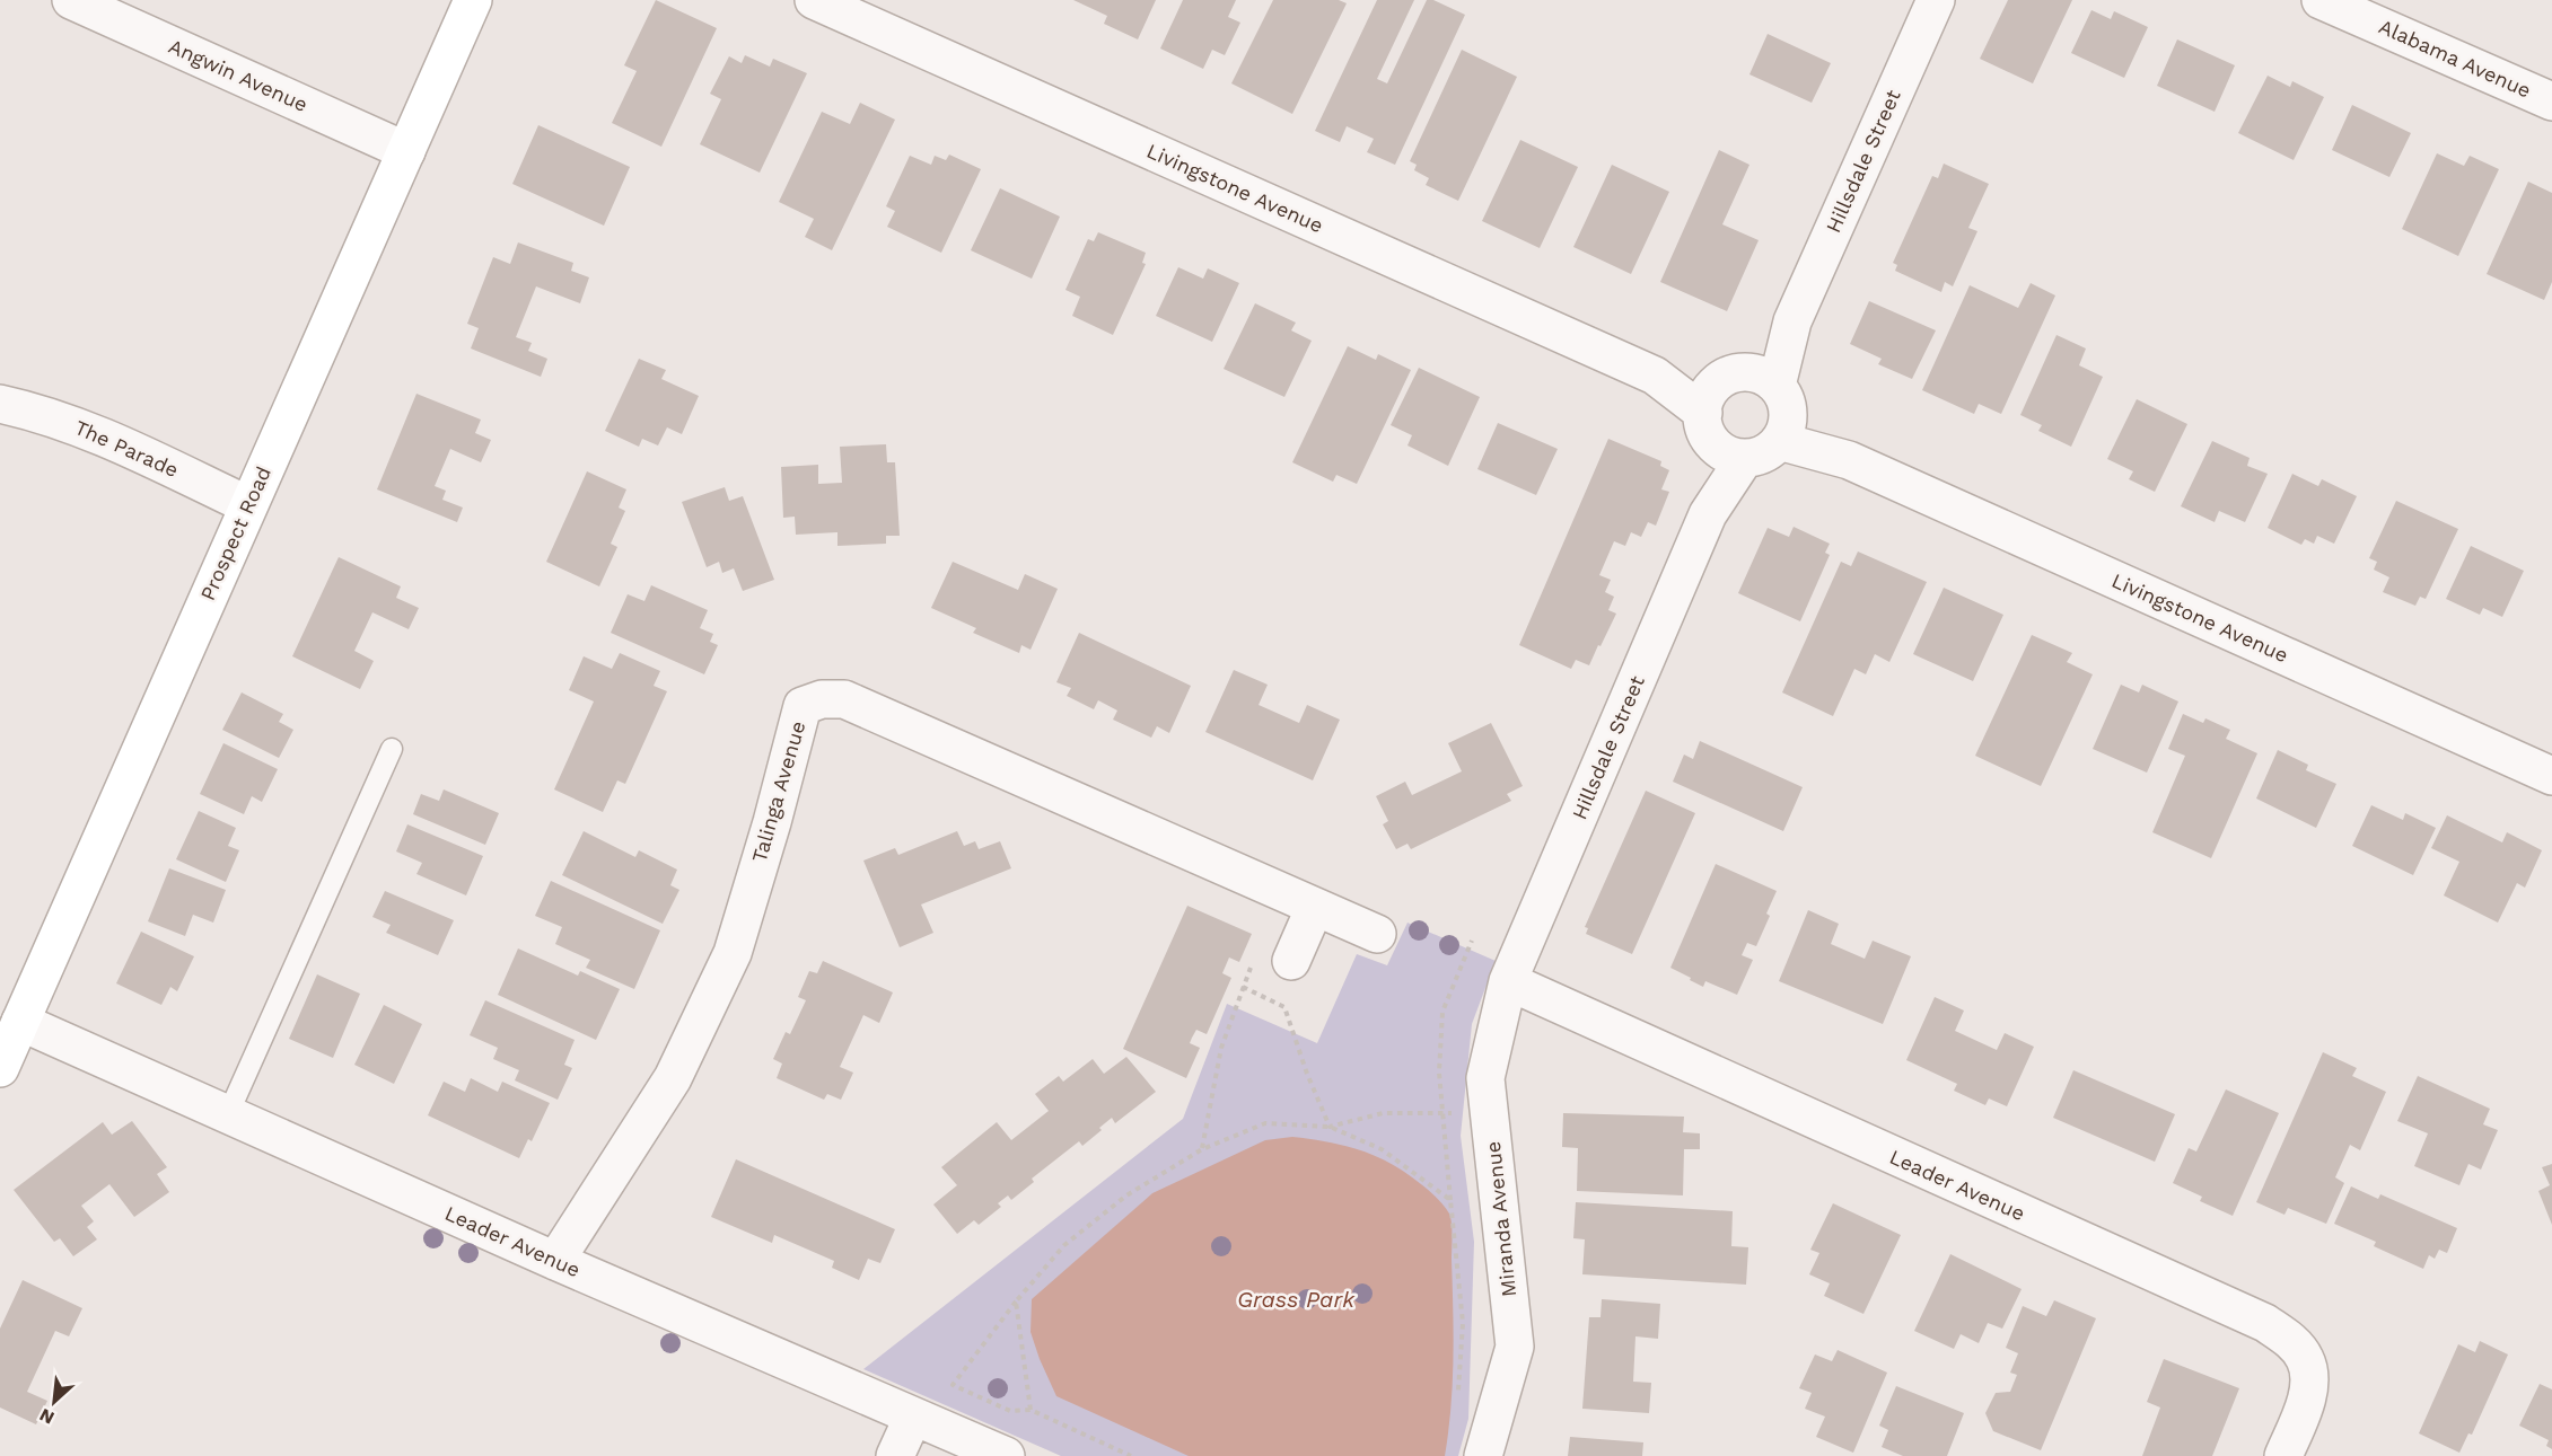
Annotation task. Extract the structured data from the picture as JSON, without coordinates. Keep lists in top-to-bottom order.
{
  "streets": {
    "main road": ["Prospect Road"],
    "street": [
      "Alabama Avenue",
      "Angwin Avenue",
      "Hillsdale Street",
      "Livingstone Avenue",
      "The Parade",
      "Talinga Avenue",
      "Leader Avenue",
      "Miranda Avenue"
    ]
  },
  "crossings": [
    ["Angwin Avenue", "Prospect Road"],
    ["Hillsdale Street", "Livingstone Avenue"],
    ["Hillsdale Street", "Leader Avenue"],
    ["Hillsdale Street", "Miranda Avenue"],
    ["The Parade", "Prospect Road"],
    ["Prospect Road", "Leader Avenue"],
    ["Talinga Avenue", "Leader Avenue"],
    ["Leader Avenue", "Miranda Avenue"]
  ],
  "water": ["Grass Park"],
  "north": "bottom left"
}
